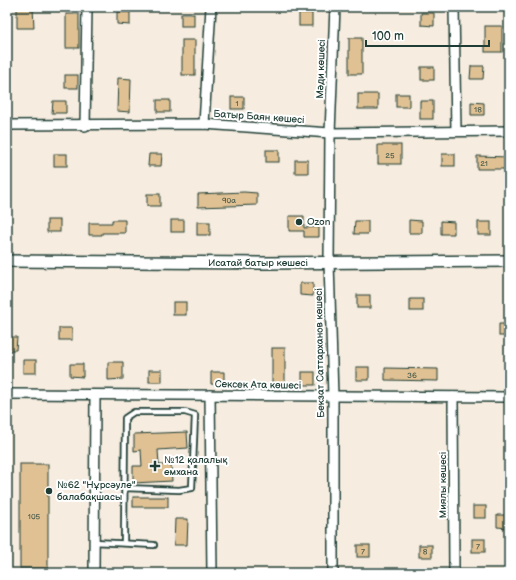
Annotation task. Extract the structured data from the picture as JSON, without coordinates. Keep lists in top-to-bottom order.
{
  "streets": {
    "street": [
      "Мәди көшесі",
      "Батыр Баян көшесі",
      "Исатай батыр көшесі",
      "Бекзат Саттарханов көшесі",
      "Сексек Ата көшесі",
      "Миялы көшесі"
    ]
  },
  "crossings": [
    ["Мәди көшесі", "Батыр Баян көшесі"],
    ["Мәди көшесі", "Бекзат Саттарханов көшесі"],
    ["Батыр Баян көшесі", "Бекзат Саттарханов көшесі"],
    ["Исатай батыр көшесі", "Бекзат Саттарханов көшесі"],
    ["Бекзат Саттарханов көшесі", "Сексек Ата көшесі"],
    ["Сексек Ата көшесі", "Миялы көшесі"]
  ],
  "places": {
    "other": ["Ozon", "№62 \"Нұрсәуле\" балабақшасы"],
    "health": ["№12 қалалық емхана"]
  },
  "house_numbers": [
    "1",
    "18",
    "25",
    "21",
    "90а",
    "36",
    "105",
    "7",
    "7",
    "8"
  ],
  "scale_bar": "100 m"
}
